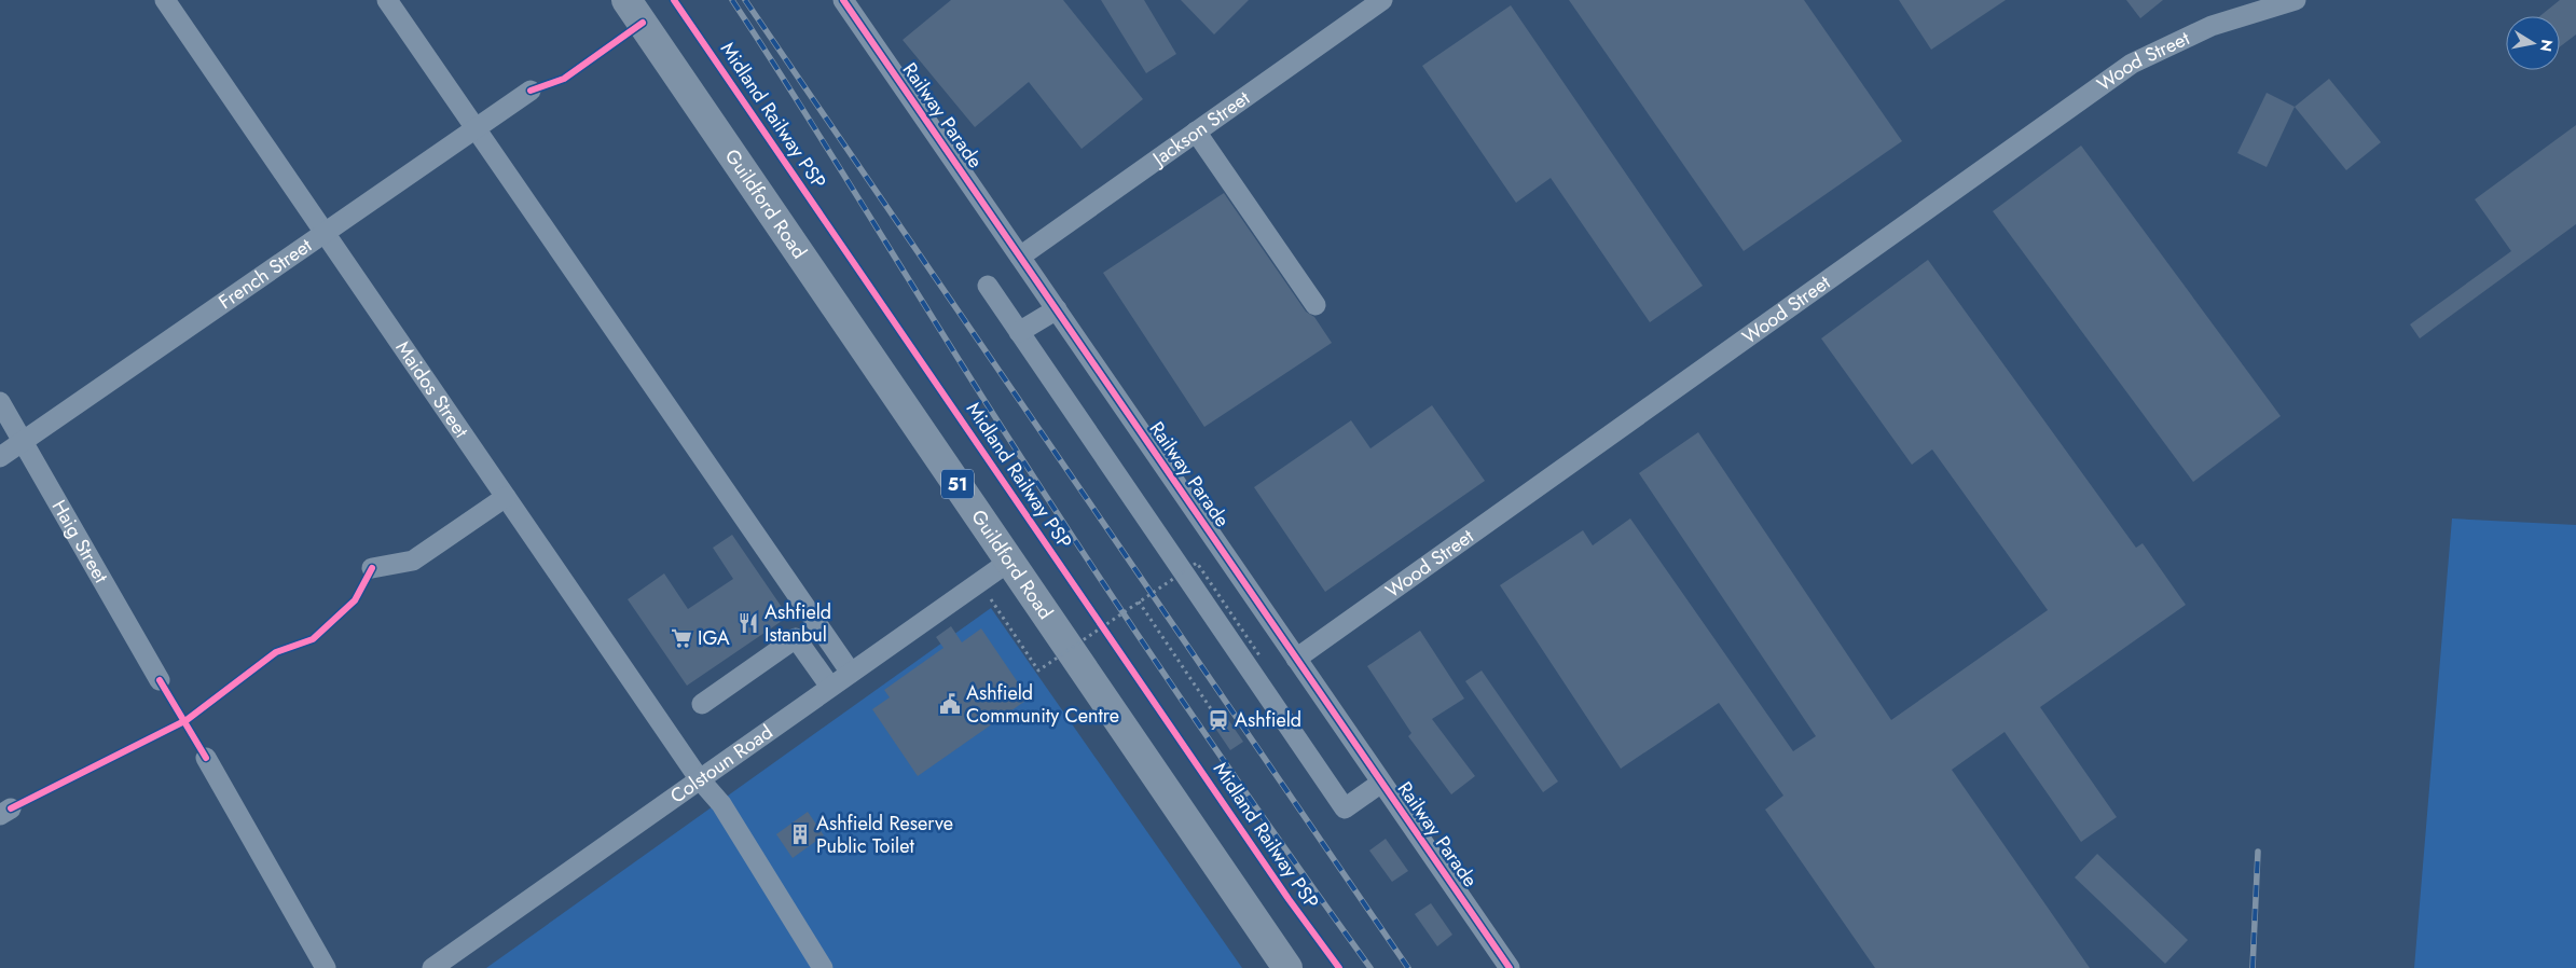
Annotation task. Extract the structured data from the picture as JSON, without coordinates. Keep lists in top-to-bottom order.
{
  "streets": {
    "highway": ["Guildford Road", "51"],
    "street": [
      "Wood Street",
      "Railway Parade",
      "Jackson Street",
      "French Street",
      "Maidos Street",
      "Haig Street",
      "Colstoun Road"
    ],
    "cycle path": ["Midland Railway PSP"]
  },
  "crossings": [
    ["Wood Street", "Railway Parade"],
    ["Railway Parade", "Jackson Street"],
    ["Guildford Road", "Colstoun Road"],
    ["French Street", "Maidos Street"],
    ["French Street", "Haig Street"],
    ["Maidos Street", "Colstoun Road"]
  ],
  "places": {
    "restaurant": ["Ashfield Istanbul"],
    "supermarket": ["IGA"],
    "public building": ["Ashfield Community Centre"],
    "station": ["Ashfield"],
    "building": ["Ashfield Reserve Public Toilet"]
  },
  "north": "right"
}
